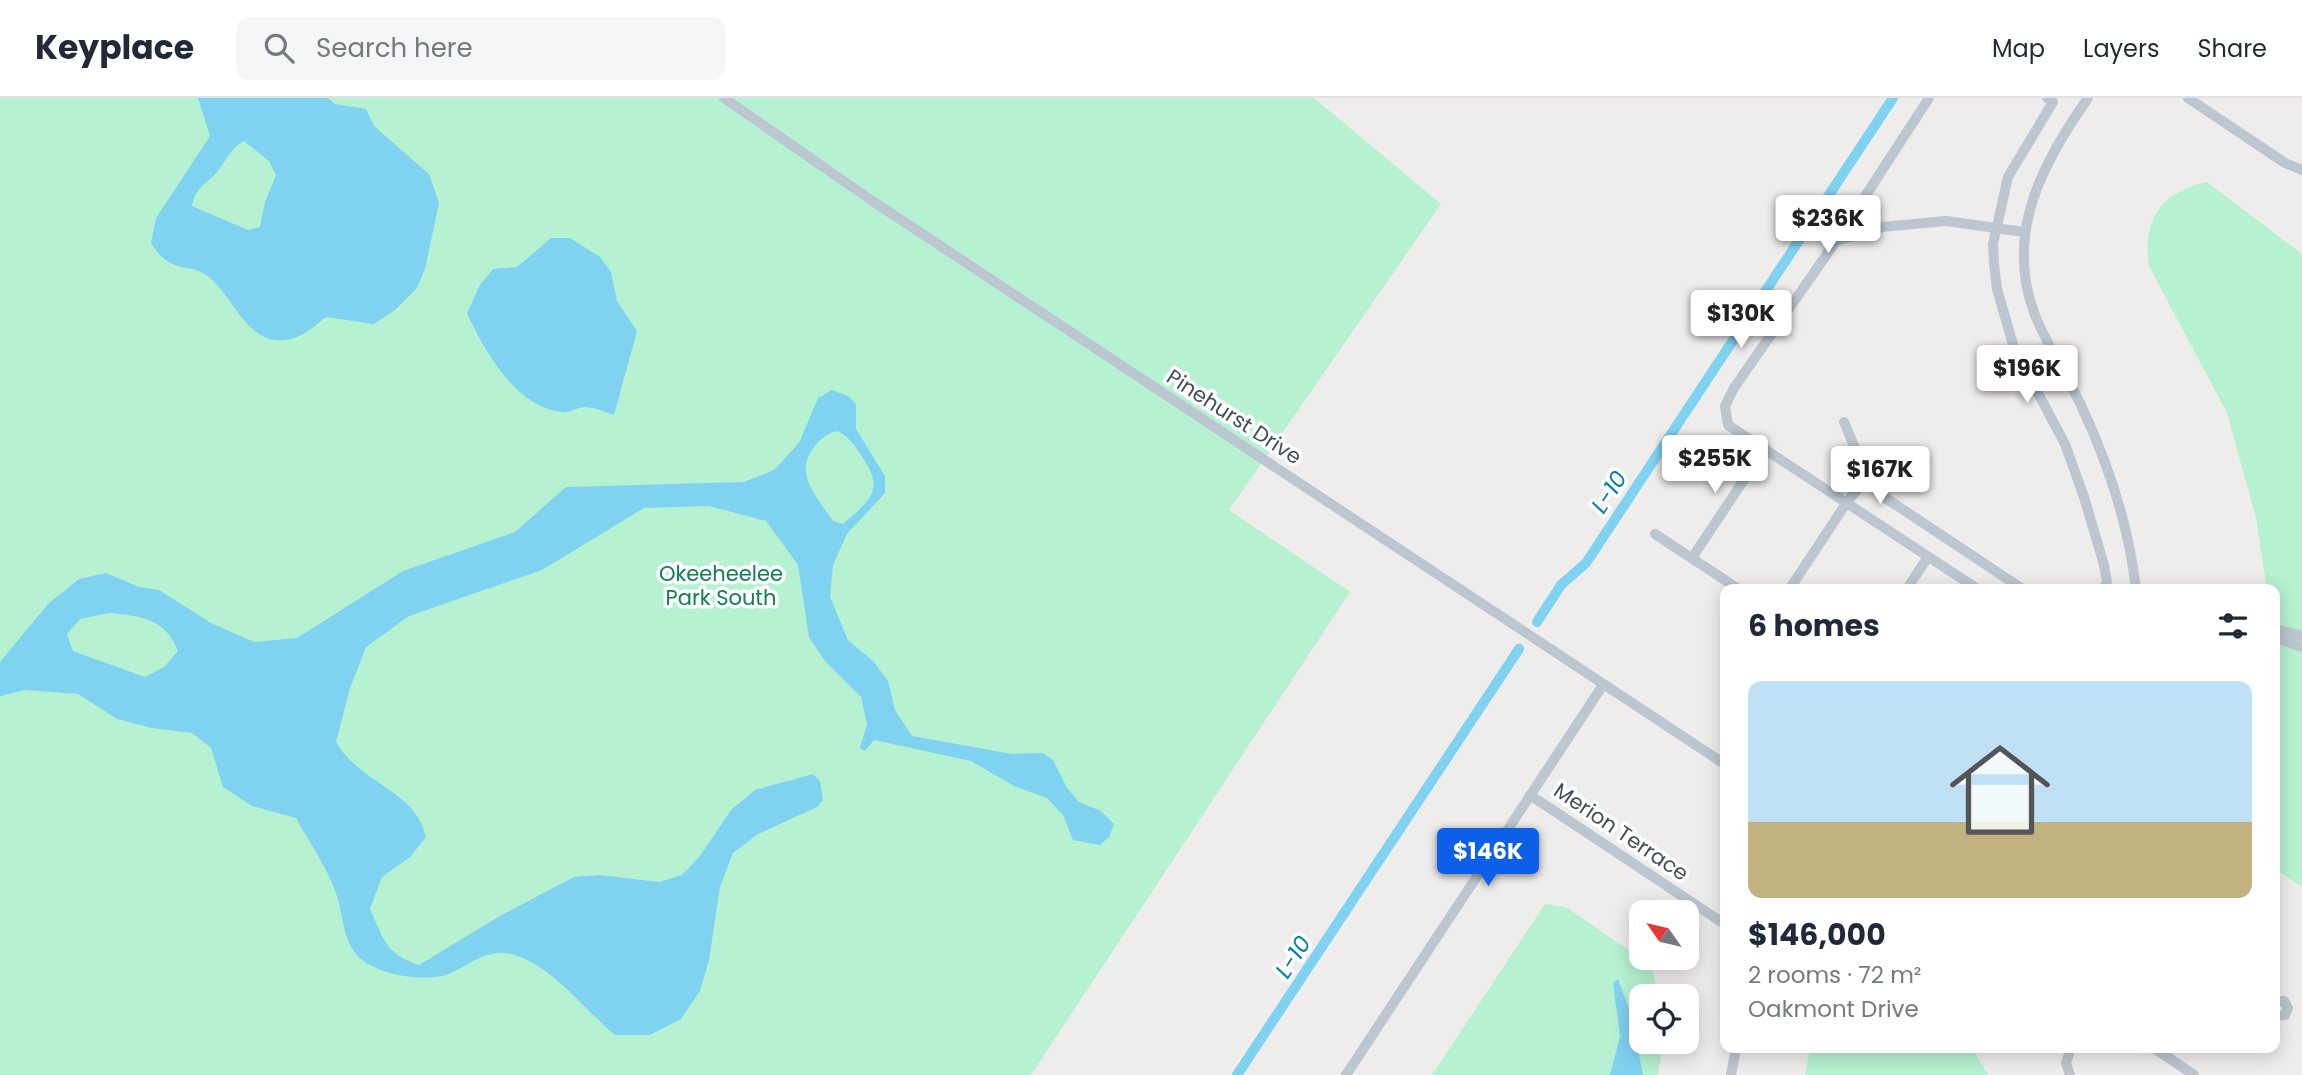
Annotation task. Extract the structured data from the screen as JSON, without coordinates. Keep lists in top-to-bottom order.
{
  "streets": {
    "street": ["Pinehurst Drive", "Merion Terrace"]
  },
  "water": ["L-10"],
  "parks": ["Okeeheelee Park South"],
  "north": "top left",
  "page": {
    "header": "Keyplace",
    "search": "Search here",
    "nav": ["Map", "Layers", "Share"],
    "price": [
      "$236K",
      "$130K",
      "$196K",
      "$255K",
      "$167K",
      "$146K"
    ],
    "heading": "6 homes",
    "list": [
      {
        "name": "$146,000",
        "note": "2 rooms · 72 m² · Oakmont Drive"
      }
    ]
  }
}
